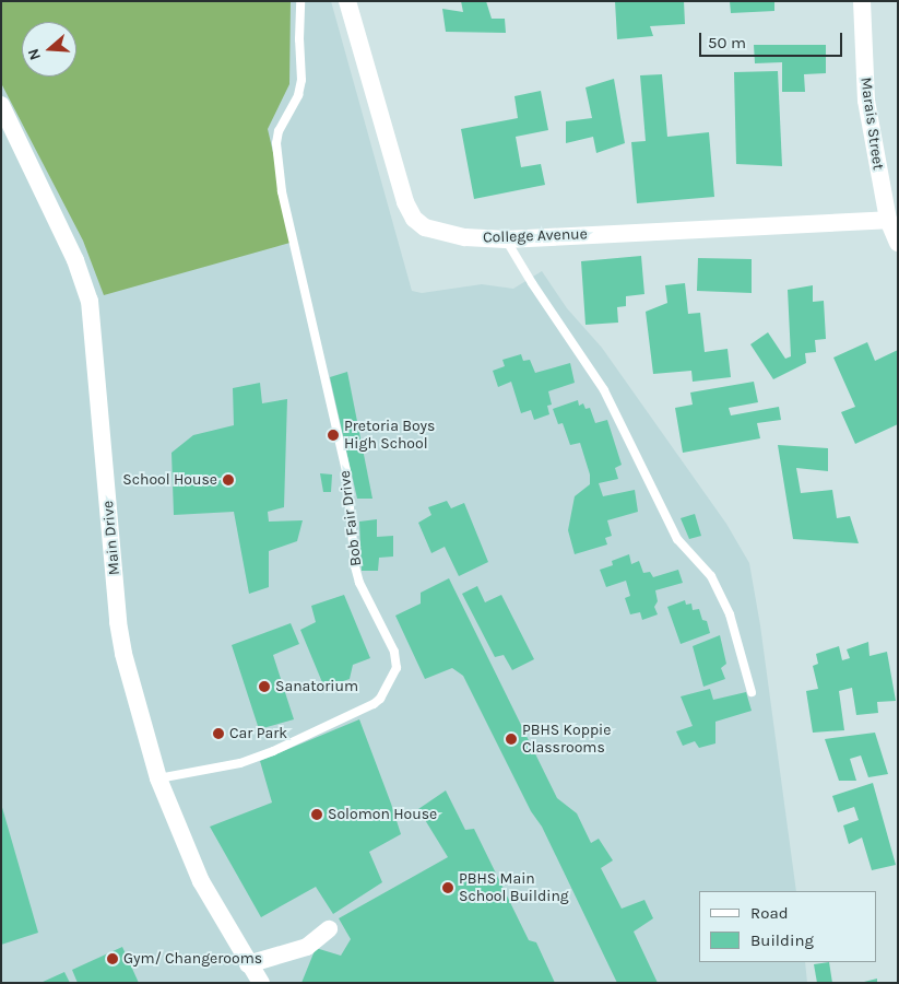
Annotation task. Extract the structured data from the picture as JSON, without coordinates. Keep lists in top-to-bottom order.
{
  "streets": {
    "street": ["Marais Street", "College Avenue", "Main Drive"],
    "lane": ["Bob Fair Drive"]
  },
  "crossings": [
    ["Marais Street", "College Avenue"],
    ["Bob Fair Drive", "Main Drive"]
  ],
  "places": [
    "Pretoria Boys High School",
    "School House",
    "Sanatorium",
    "Car Park",
    "PBHS Koppie Classrooms",
    "Solomon House",
    "PBHS Main School Building",
    "Gym/ Changerooms"
  ],
  "legend": ["Road", "Building"],
  "scale_bar": "50 m",
  "north": "left"
}
